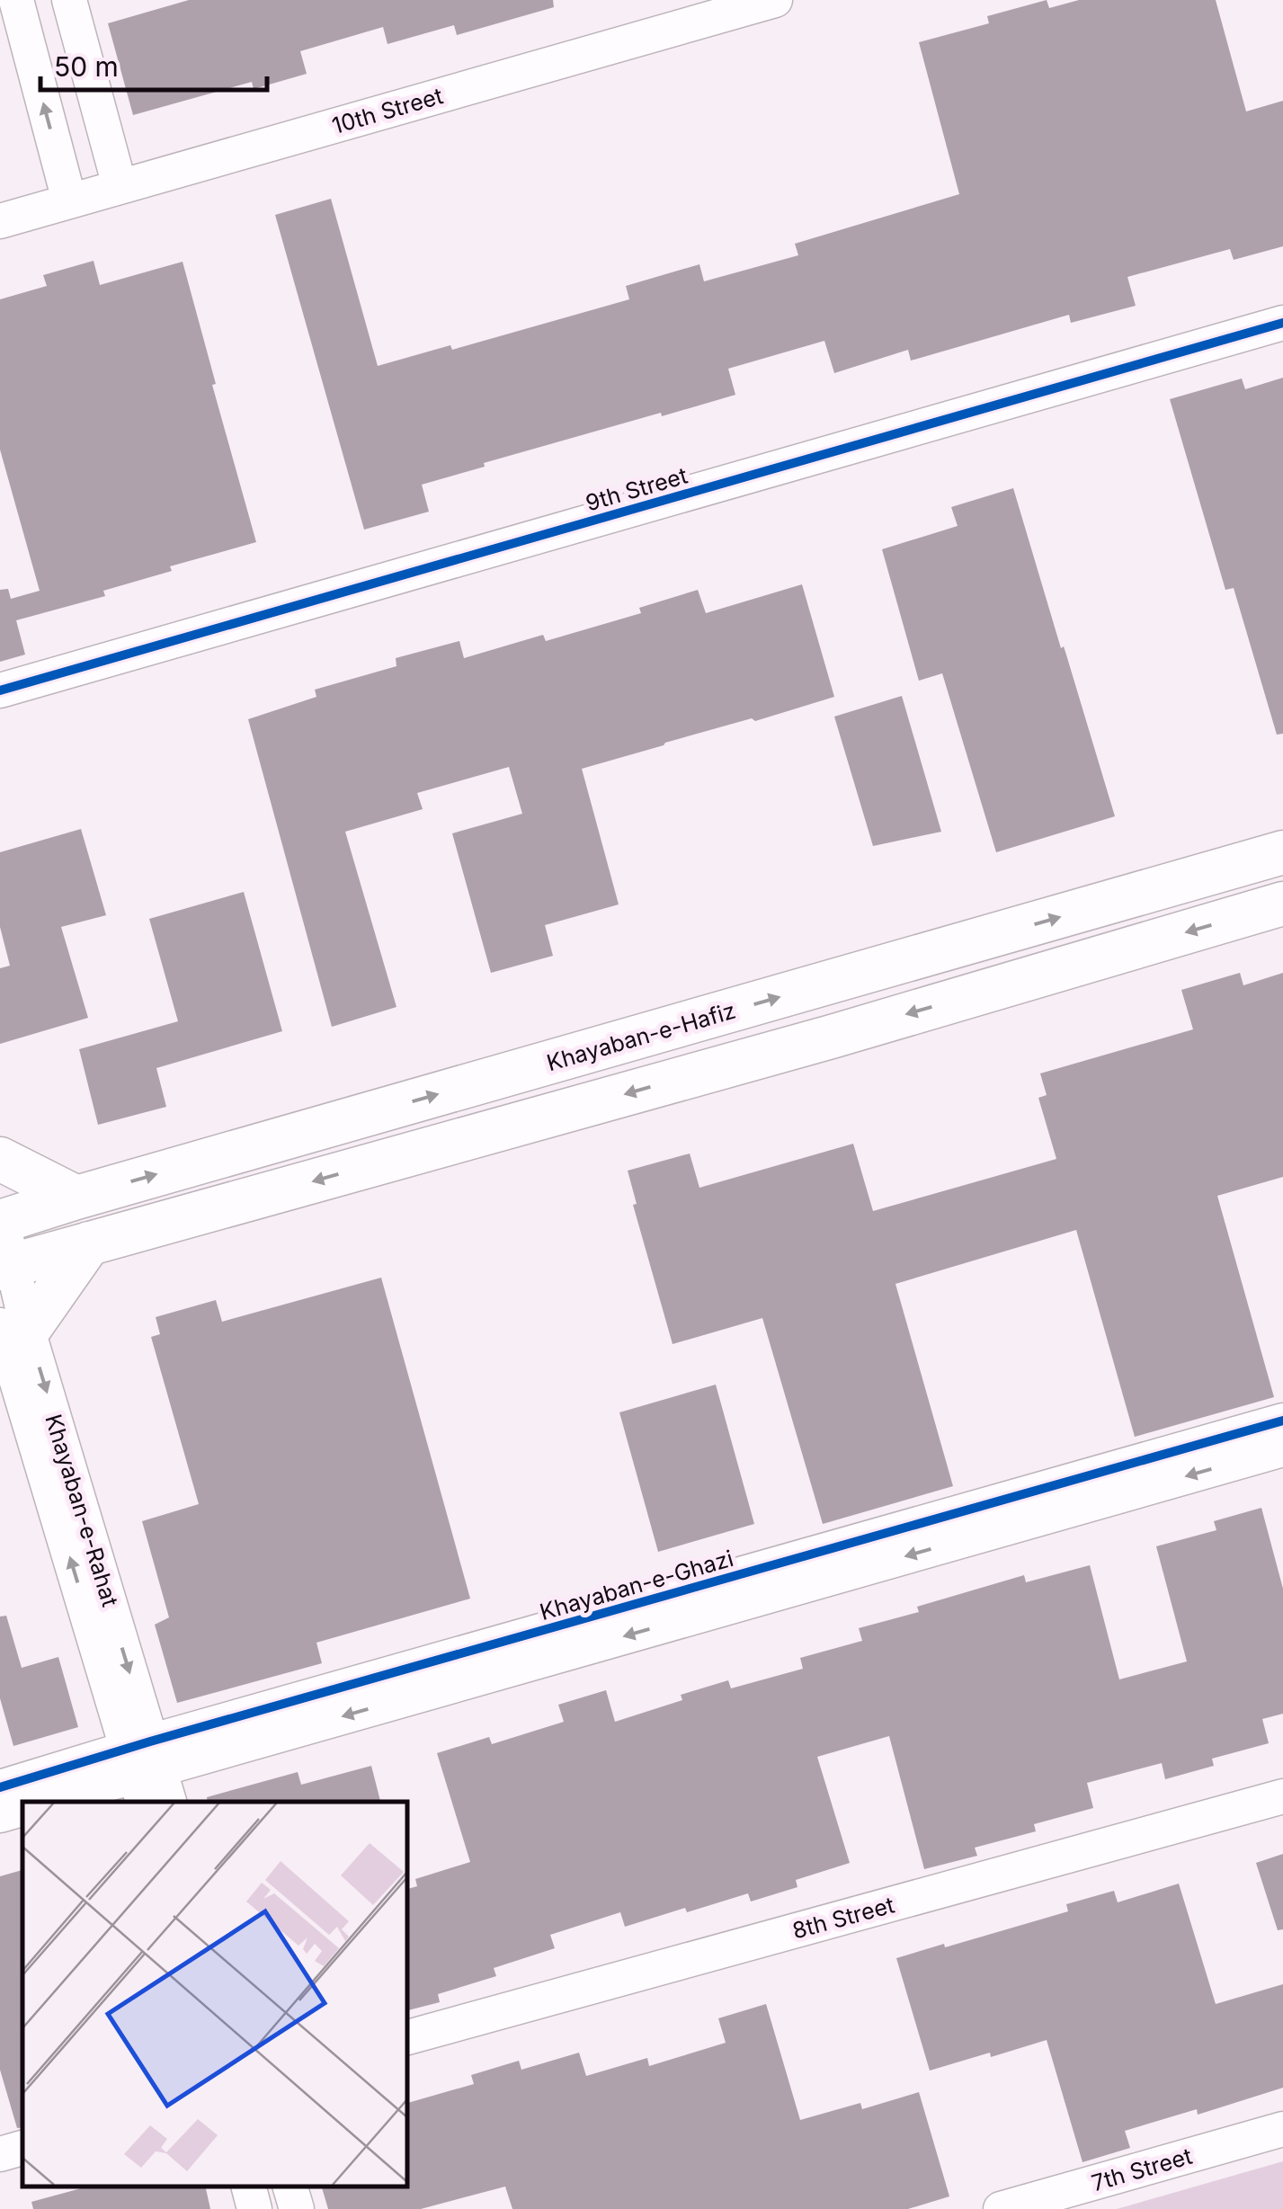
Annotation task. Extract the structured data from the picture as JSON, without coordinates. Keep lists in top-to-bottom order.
{
  "streets": {
    "main road": ["Khayaban-e-Hafiz"],
    "street": [
      "10th Street",
      "9th Street",
      "Khayaban-e-Rahat",
      "Khayaban-e-Ghazi",
      "8th Street",
      "7th Street"
    ]
  },
  "crossings": [
    ["Khayaban-e-Hafiz", "Khayaban-e-Rahat"],
    ["Khayaban-e-Rahat", "Khayaban-e-Ghazi"]
  ],
  "scale_bar": "50 m"
}
